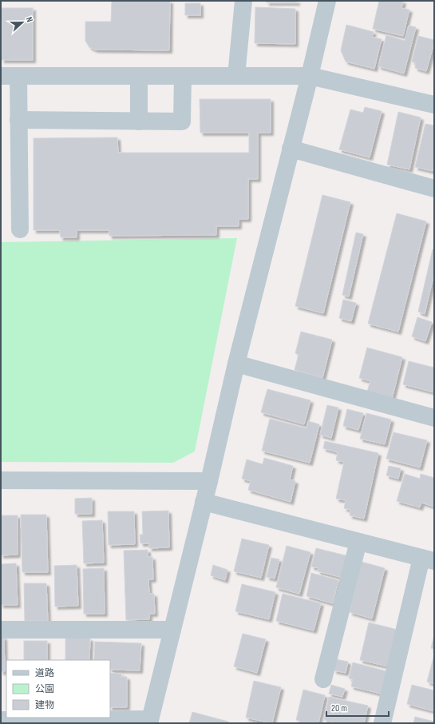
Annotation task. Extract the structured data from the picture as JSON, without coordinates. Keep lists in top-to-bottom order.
{
  "legend": ["道路", "公園", "建物"],
  "scale_bar": "20 m",
  "north": "right"
}
